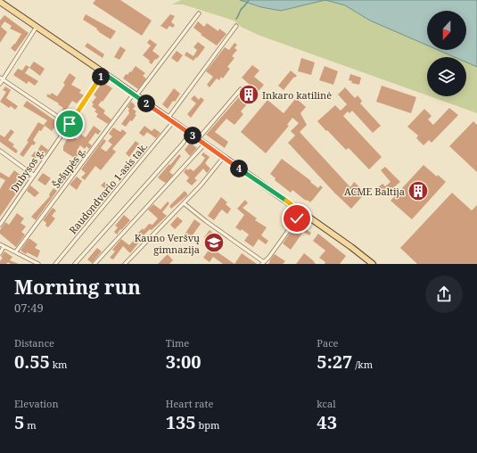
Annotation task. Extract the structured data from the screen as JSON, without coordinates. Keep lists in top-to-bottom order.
{
  "streets": {
    "street": ["Šešupės g.", "Dubysos g.", "Raudondvario 1-asis tak."]
  },
  "places": {
    "building": ["Inkaro katilinė", "ACME Baltija"],
    "school or university": ["Kauno Veršvų gimnazija"]
  },
  "north": "bottom",
  "page": {
    "pins": [
      "1",
      "2",
      "3",
      "4"
    ],
    "heading": ["Morning run", "07:49"],
    "stats": [
      ["Distance", "0.55 km"],
      ["Time", "3:00"],
      ["Pace", "5:27 /km"],
      ["Elevation", "5 m"],
      ["Heart rate", "135 bpm"],
      ["kcal", "43"]
    ]
  }
}
